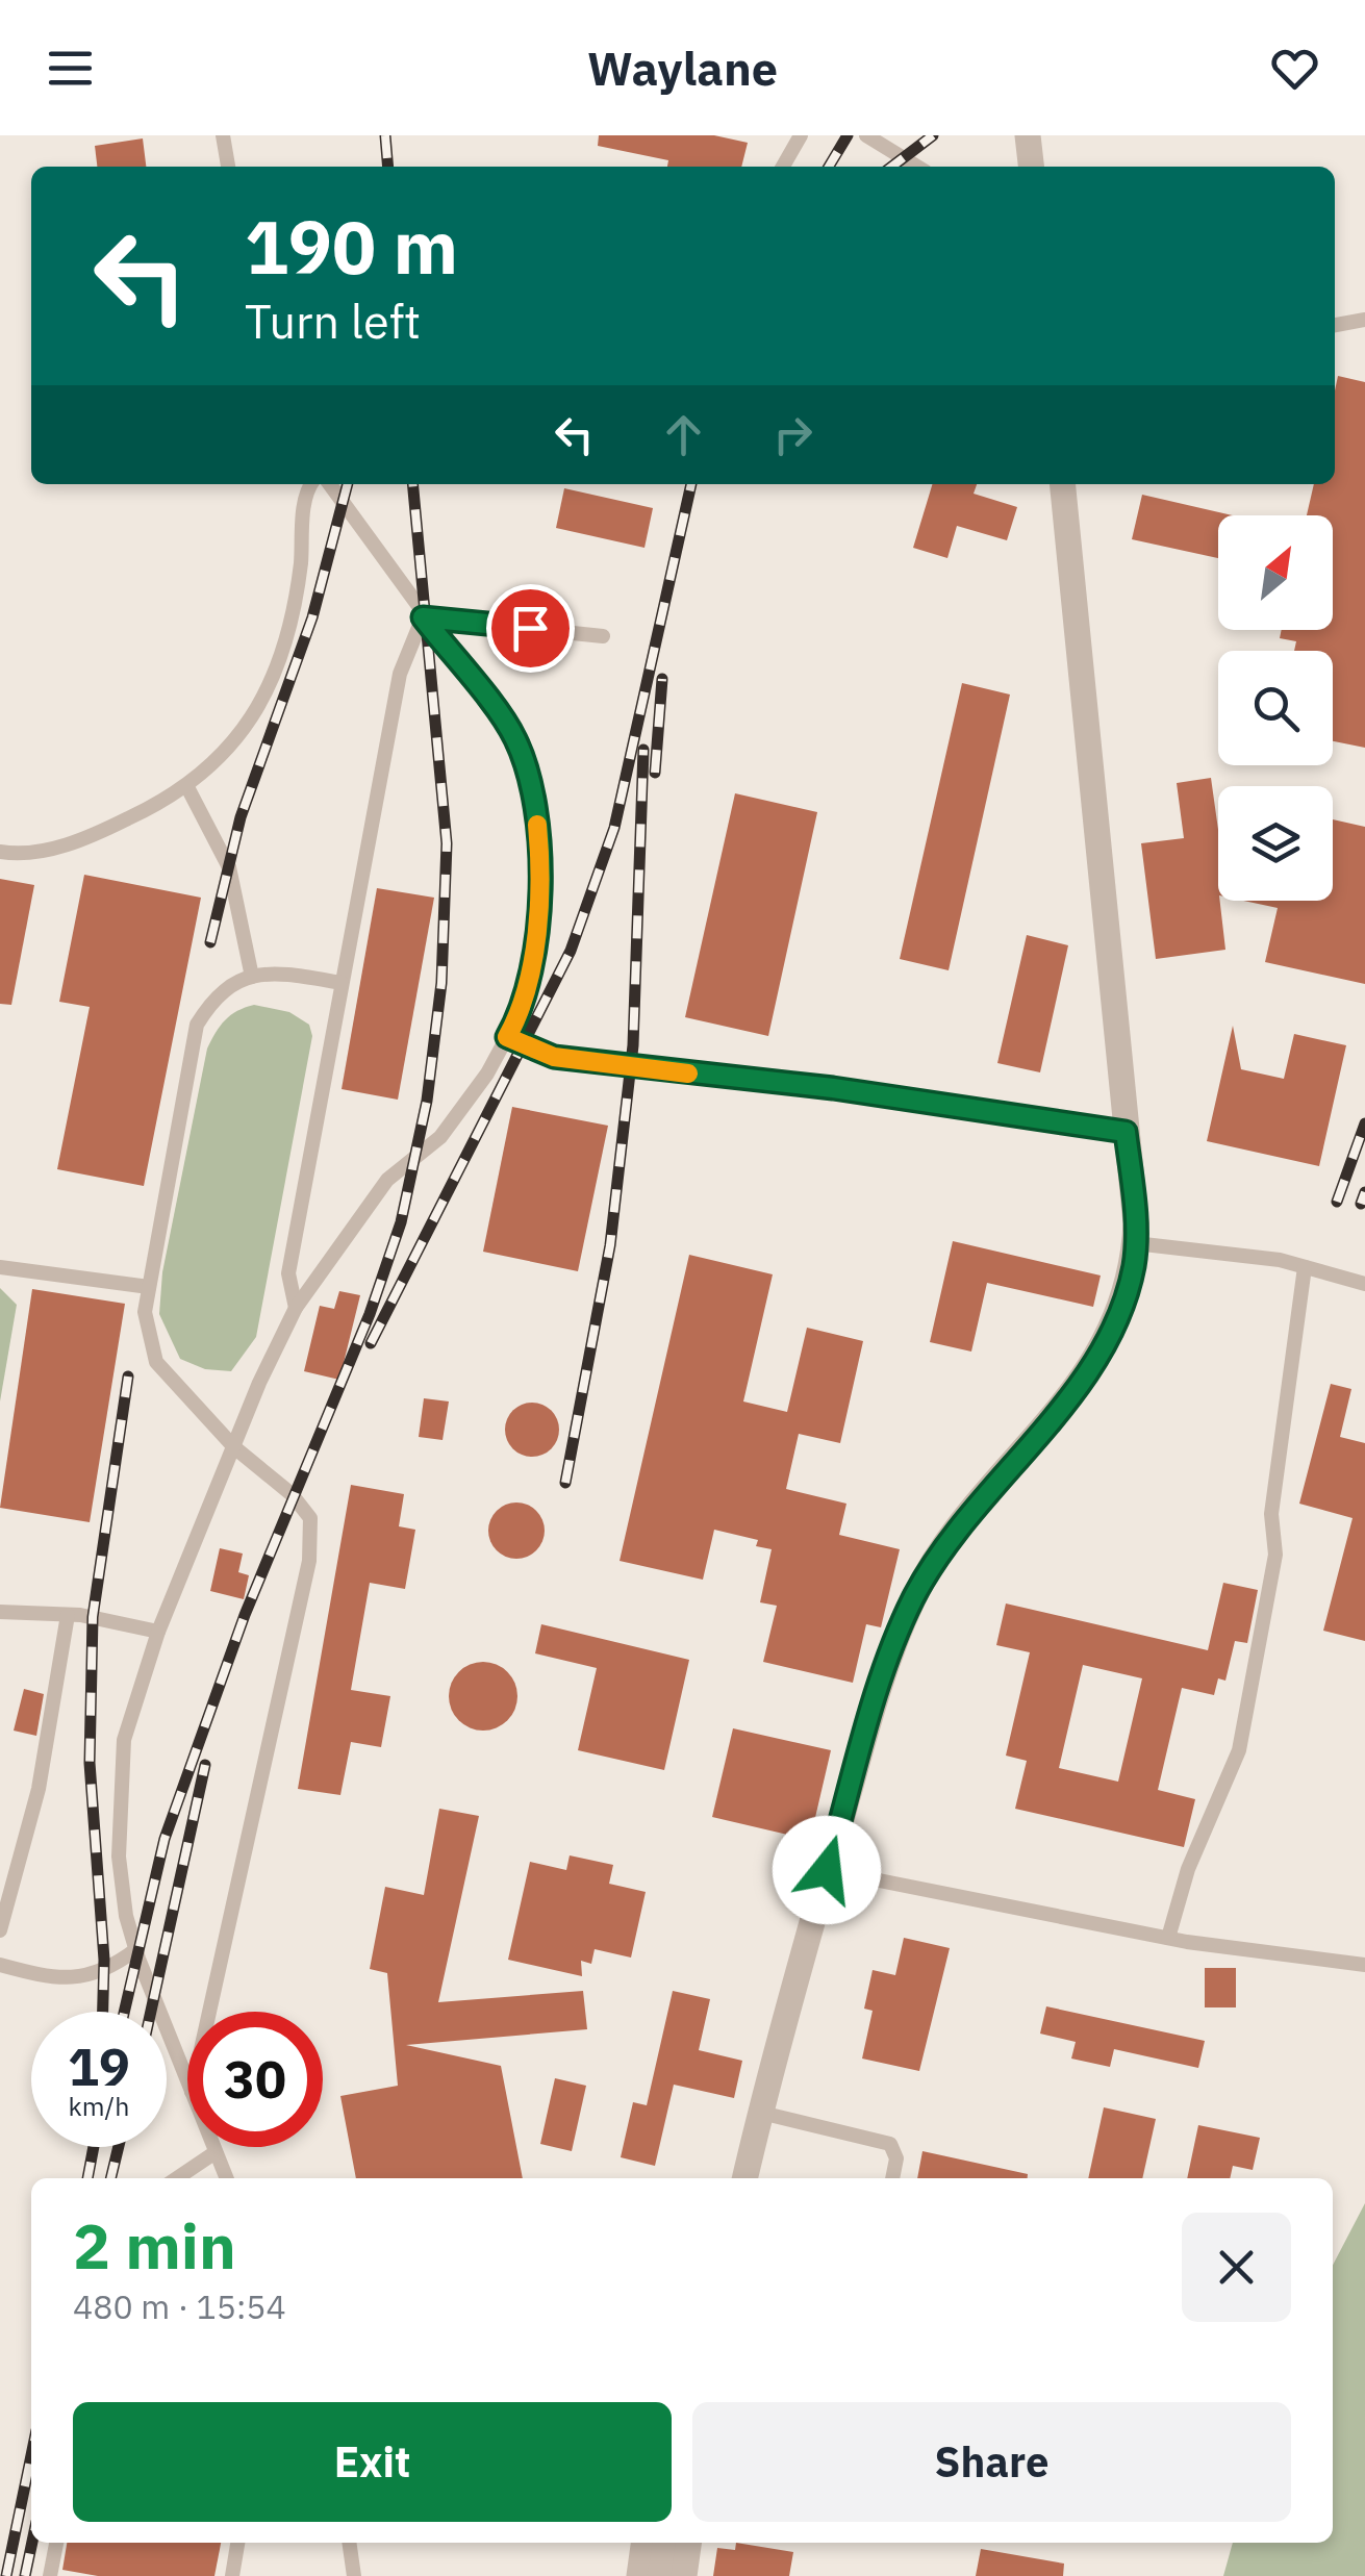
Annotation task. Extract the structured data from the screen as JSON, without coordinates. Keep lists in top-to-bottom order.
{
  "north": "top right",
  "page": {
    "header": "Waylane",
    "turn": ["190 m", "Turn left"],
    "speed": "19 km/h",
    "limit": "30",
    "heading": ["2 min", "480 m · 15:54"],
    "buttons": ["Exit", "Share"]
  }
}
